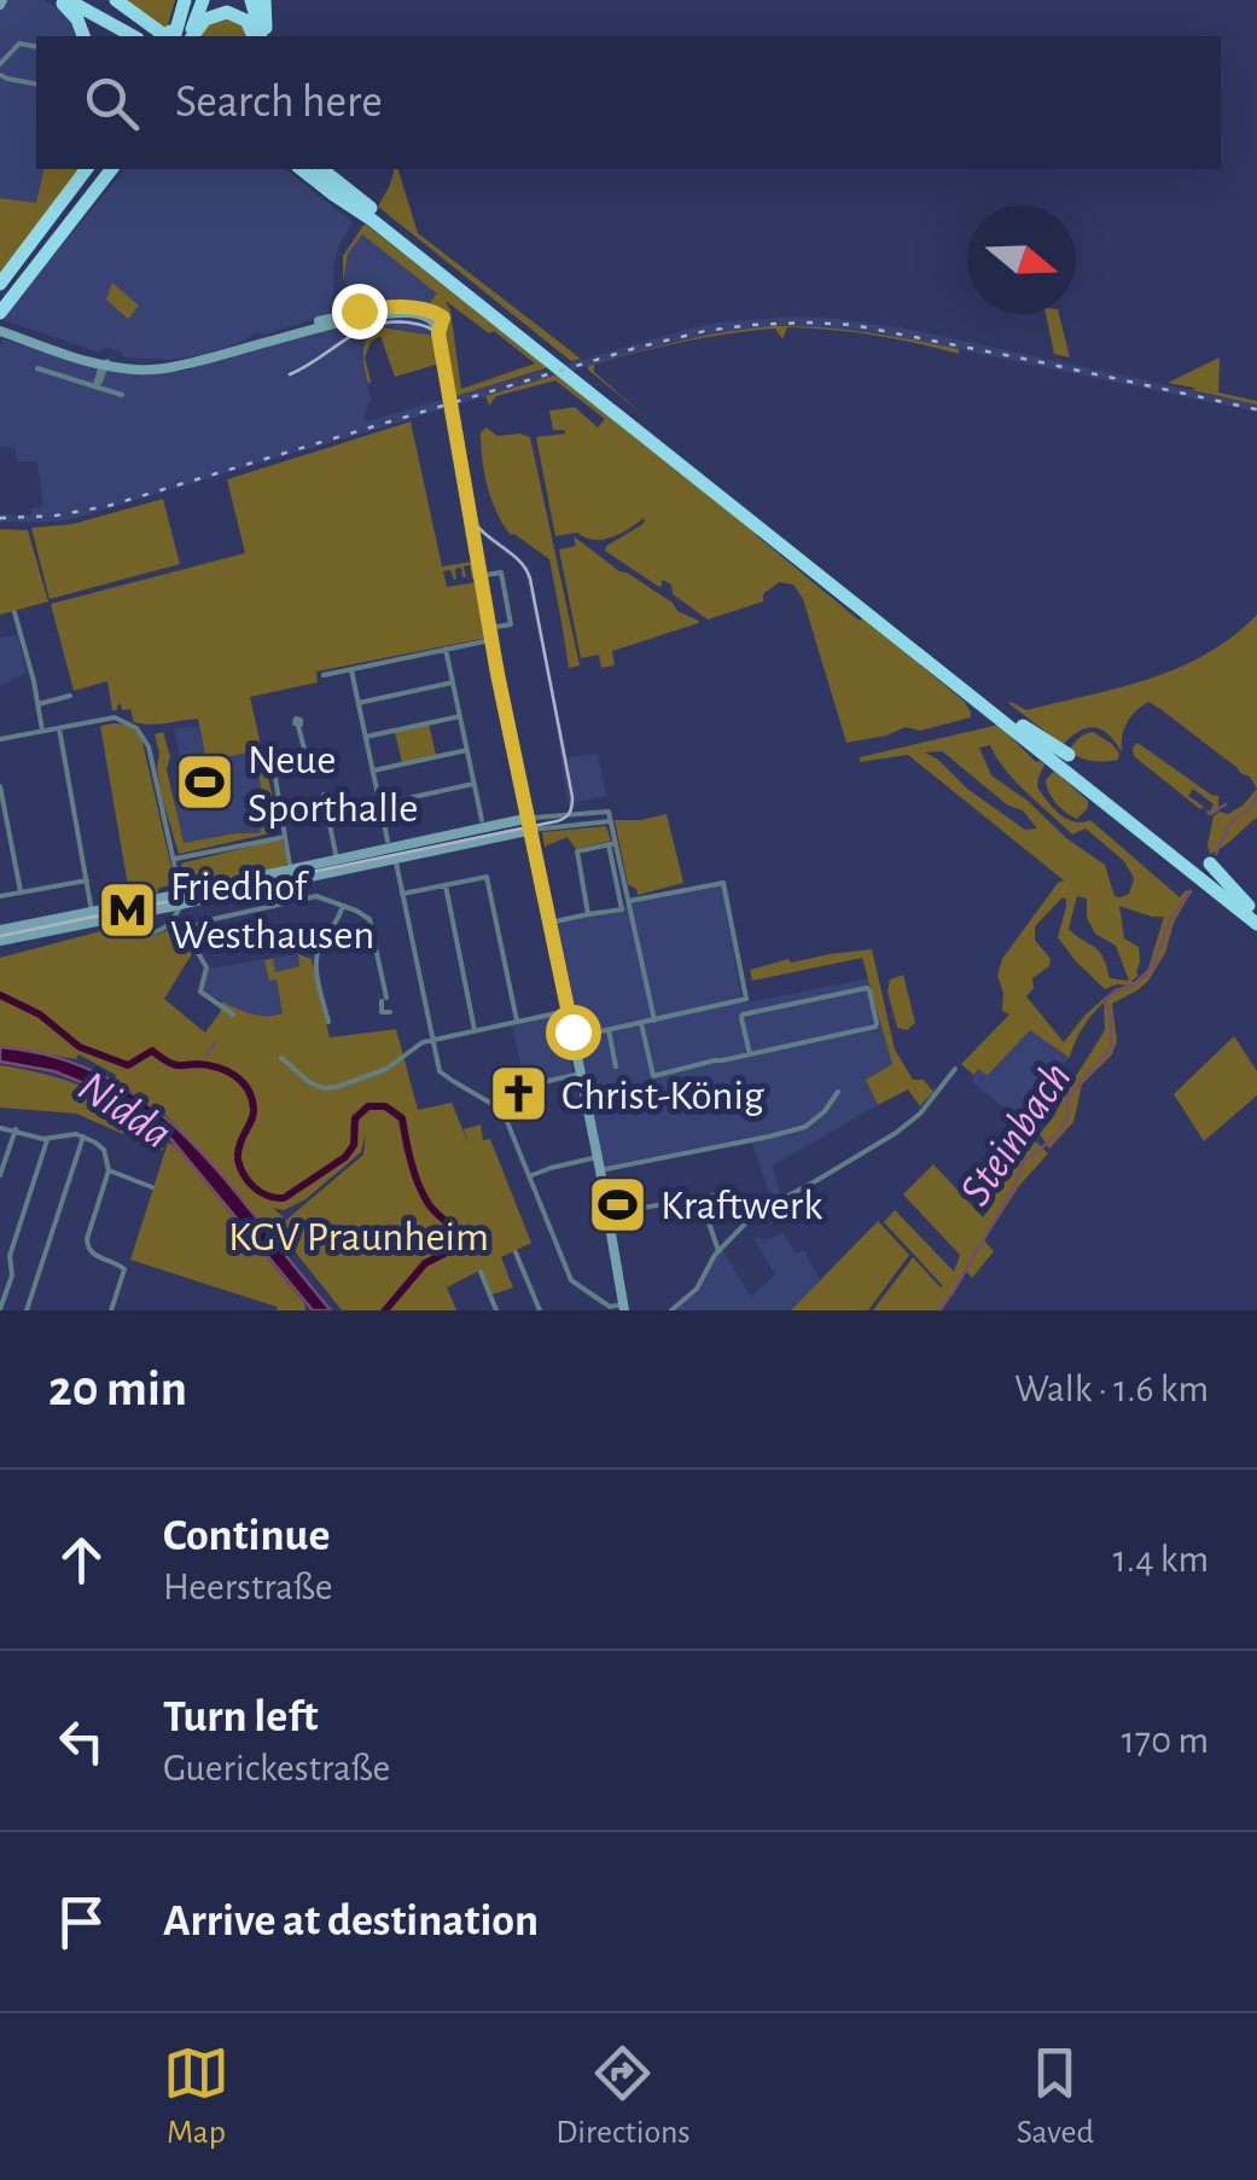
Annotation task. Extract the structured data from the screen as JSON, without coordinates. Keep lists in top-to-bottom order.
{
  "water": ["Nidda", "Steinbach"],
  "parks": ["KGV Praunheim"],
  "places": {
    "sports": ["Neue Sporthalle", "Kraftwerk"],
    "metro station": ["Friedhof Westhausen"],
    "church": ["Christ-König"]
  },
  "north": "right",
  "page": {
    "search": "Search here",
    "heading": ["20 min", "Walk · 1.6 km"],
    "list": [
      ["Continue", "Heerstraße", "1.4 km"],
      ["Turn left", "Guerickestraße", "170 m"],
      "Arrive at destination"
    ],
    "nav": ["Map", "Directions", "Saved"]
  }
}
